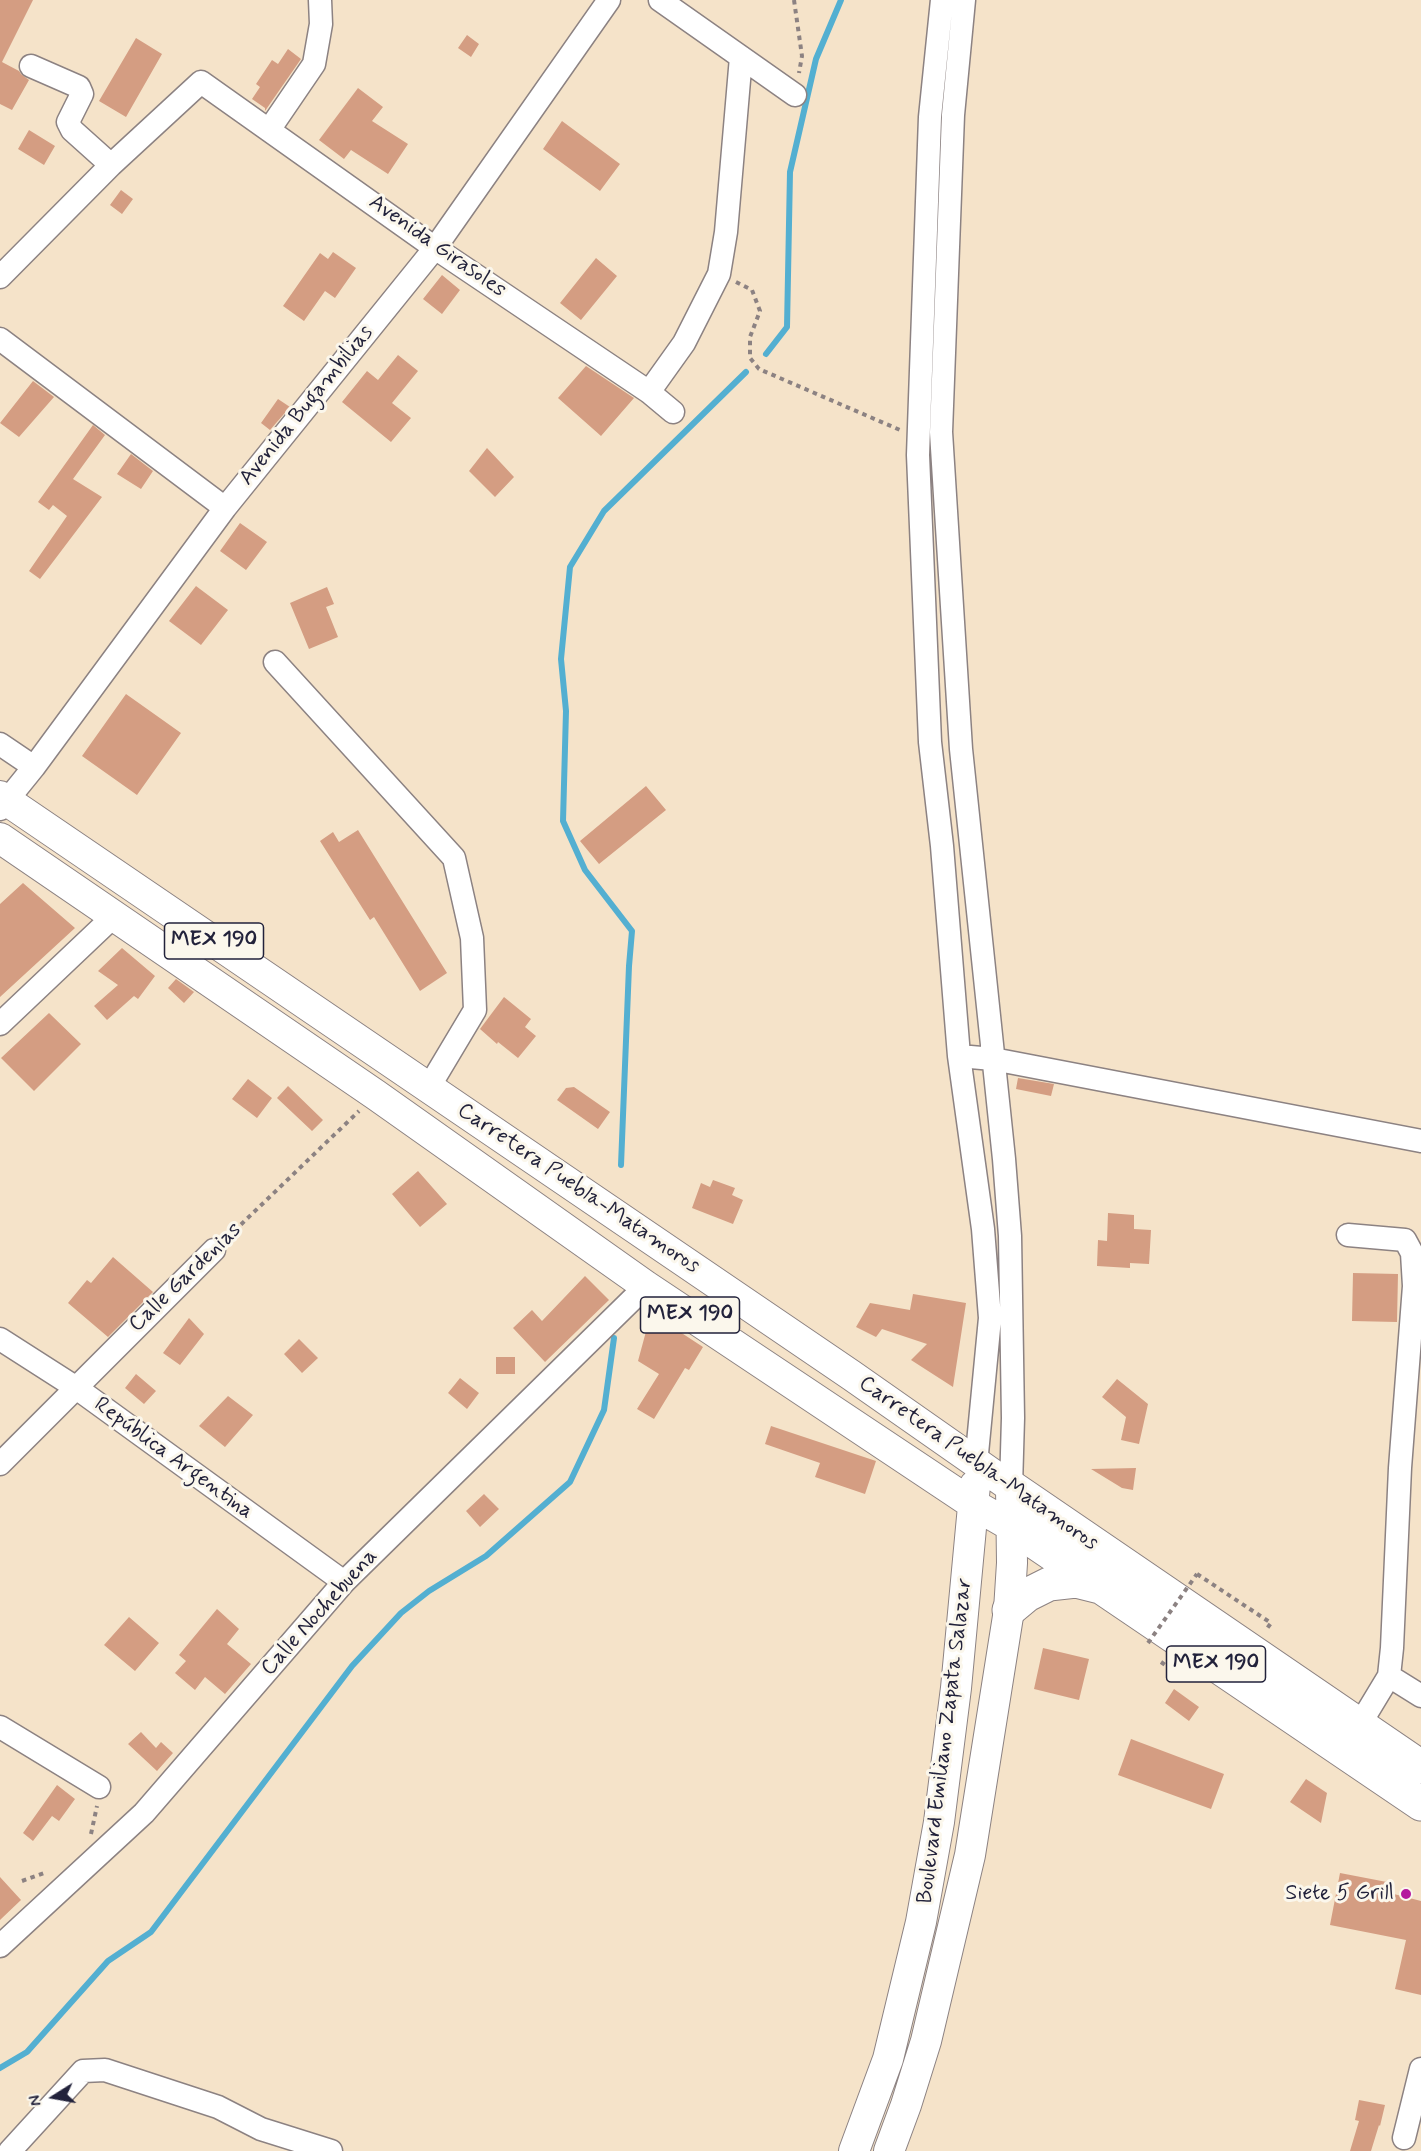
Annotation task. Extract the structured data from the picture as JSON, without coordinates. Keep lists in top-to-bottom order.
{
  "streets": {
    "highway": ["MEX 190", "Carretera Puebla-Matamoros"],
    "main road": ["Boulevard Emiliano Zapata Salazar"],
    "street": [
      "Avenida Girasoles",
      "Avenida Bugambilias",
      "Calle Gardenias",
      "República Argentina",
      "Calle Nochebuena"
    ]
  },
  "crossings": [
    ["Avenida Girasoles", "Avenida Bugambilias"],
    ["Avenida Bugambilias", "Carretera Puebla-Matamoros"],
    ["Carretera Puebla-Matamoros", "Calle Gardenias"],
    ["Carretera Puebla-Matamoros", "Calle Nochebuena"],
    ["Carretera Puebla-Matamoros", "Boulevard Emiliano Zapata Salazar"],
    ["Calle Gardenias", "República Argentina"],
    ["República Argentina", "Calle Nochebuena"]
  ],
  "places": ["Siete 5 Grill"],
  "north": "left"
}
